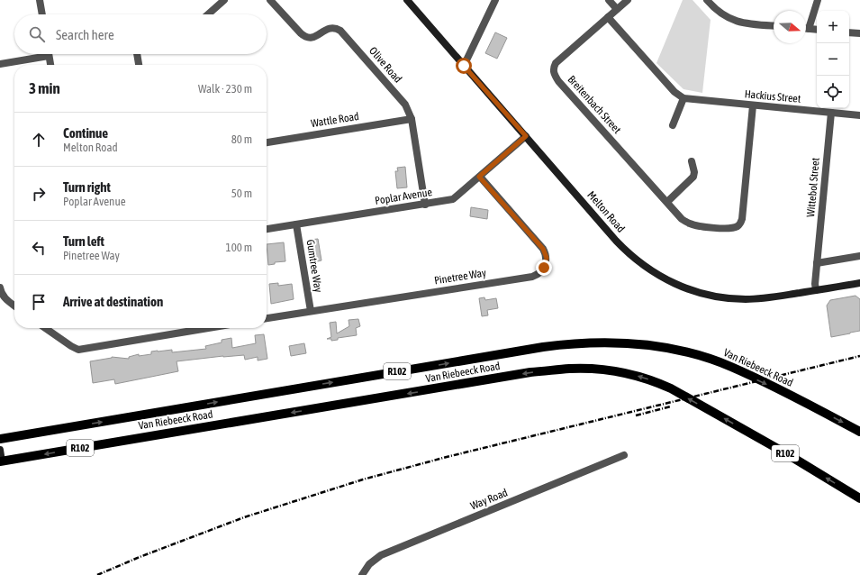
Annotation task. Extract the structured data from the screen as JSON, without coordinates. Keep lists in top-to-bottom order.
{
  "streets": {
    "main road": ["Van Riebeeck Road", "R102"],
    "street": [
      "Olive Road",
      "Hackius Street",
      "Breitenbach Street",
      "Wattle Road",
      "Wittebol Street",
      "Poplar Avenue",
      "Melton Road",
      "Gumtree Way",
      "Pinetree Way",
      "Way Road"
    ]
  },
  "crossings": [
    ["Olive Road", "Wattle Road"],
    ["Olive Road", "Poplar Avenue"],
    ["Hackius Street", "Breitenbach Street"],
    ["Hackius Street", "Wittebol Street"],
    ["Wittebol Street", "Melton Road"],
    ["Poplar Avenue", "Melton Road"],
    ["Poplar Avenue", "Gumtree Way"],
    ["Poplar Avenue", "Pinetree Way"],
    ["Gumtree Way", "Pinetree Way"]
  ],
  "north": "right",
  "page": {
    "map_buttons": ["+", "−"],
    "search": "Search here",
    "heading": ["3 min", "Walk · 230 m"],
    "list": [
      ["Continue", "Melton Road", "80 m"],
      ["Turn right", "Poplar Avenue", "50 m"],
      ["Turn left", "Pinetree Way", "100 m"],
      "Arrive at destination"
    ]
  }
}
